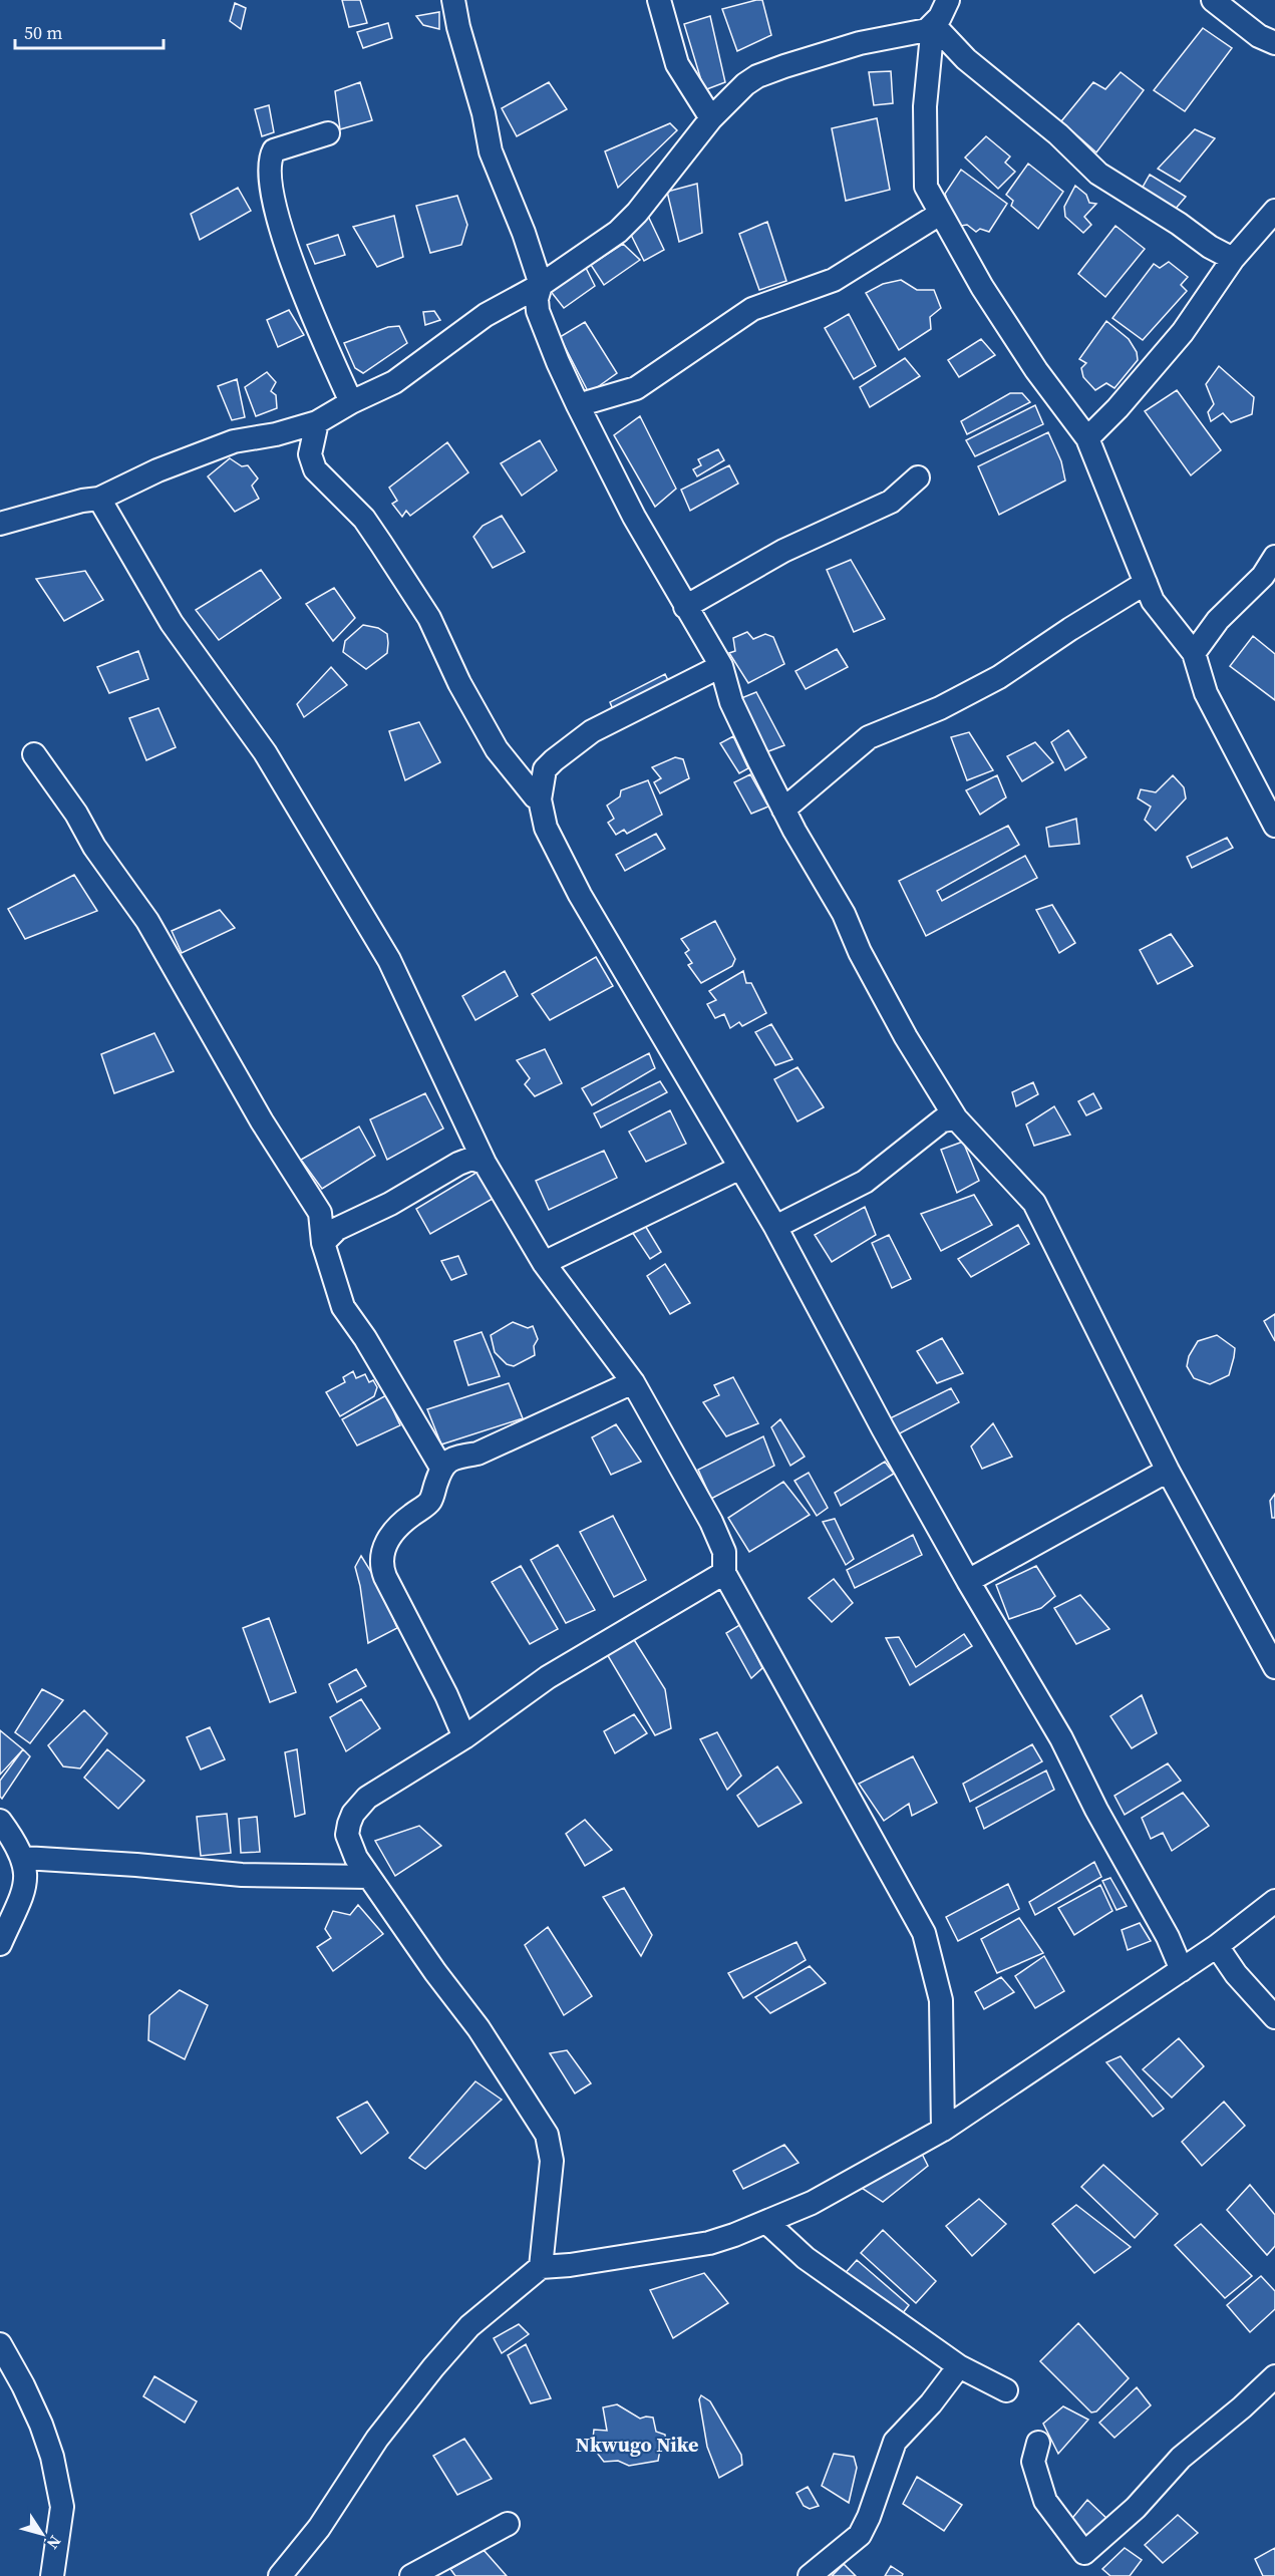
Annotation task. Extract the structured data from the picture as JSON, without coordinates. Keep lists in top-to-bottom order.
{
  "districts": ["Nkwugo Nike"],
  "scale_bar": "50 m",
  "north": "bottom right"
}
